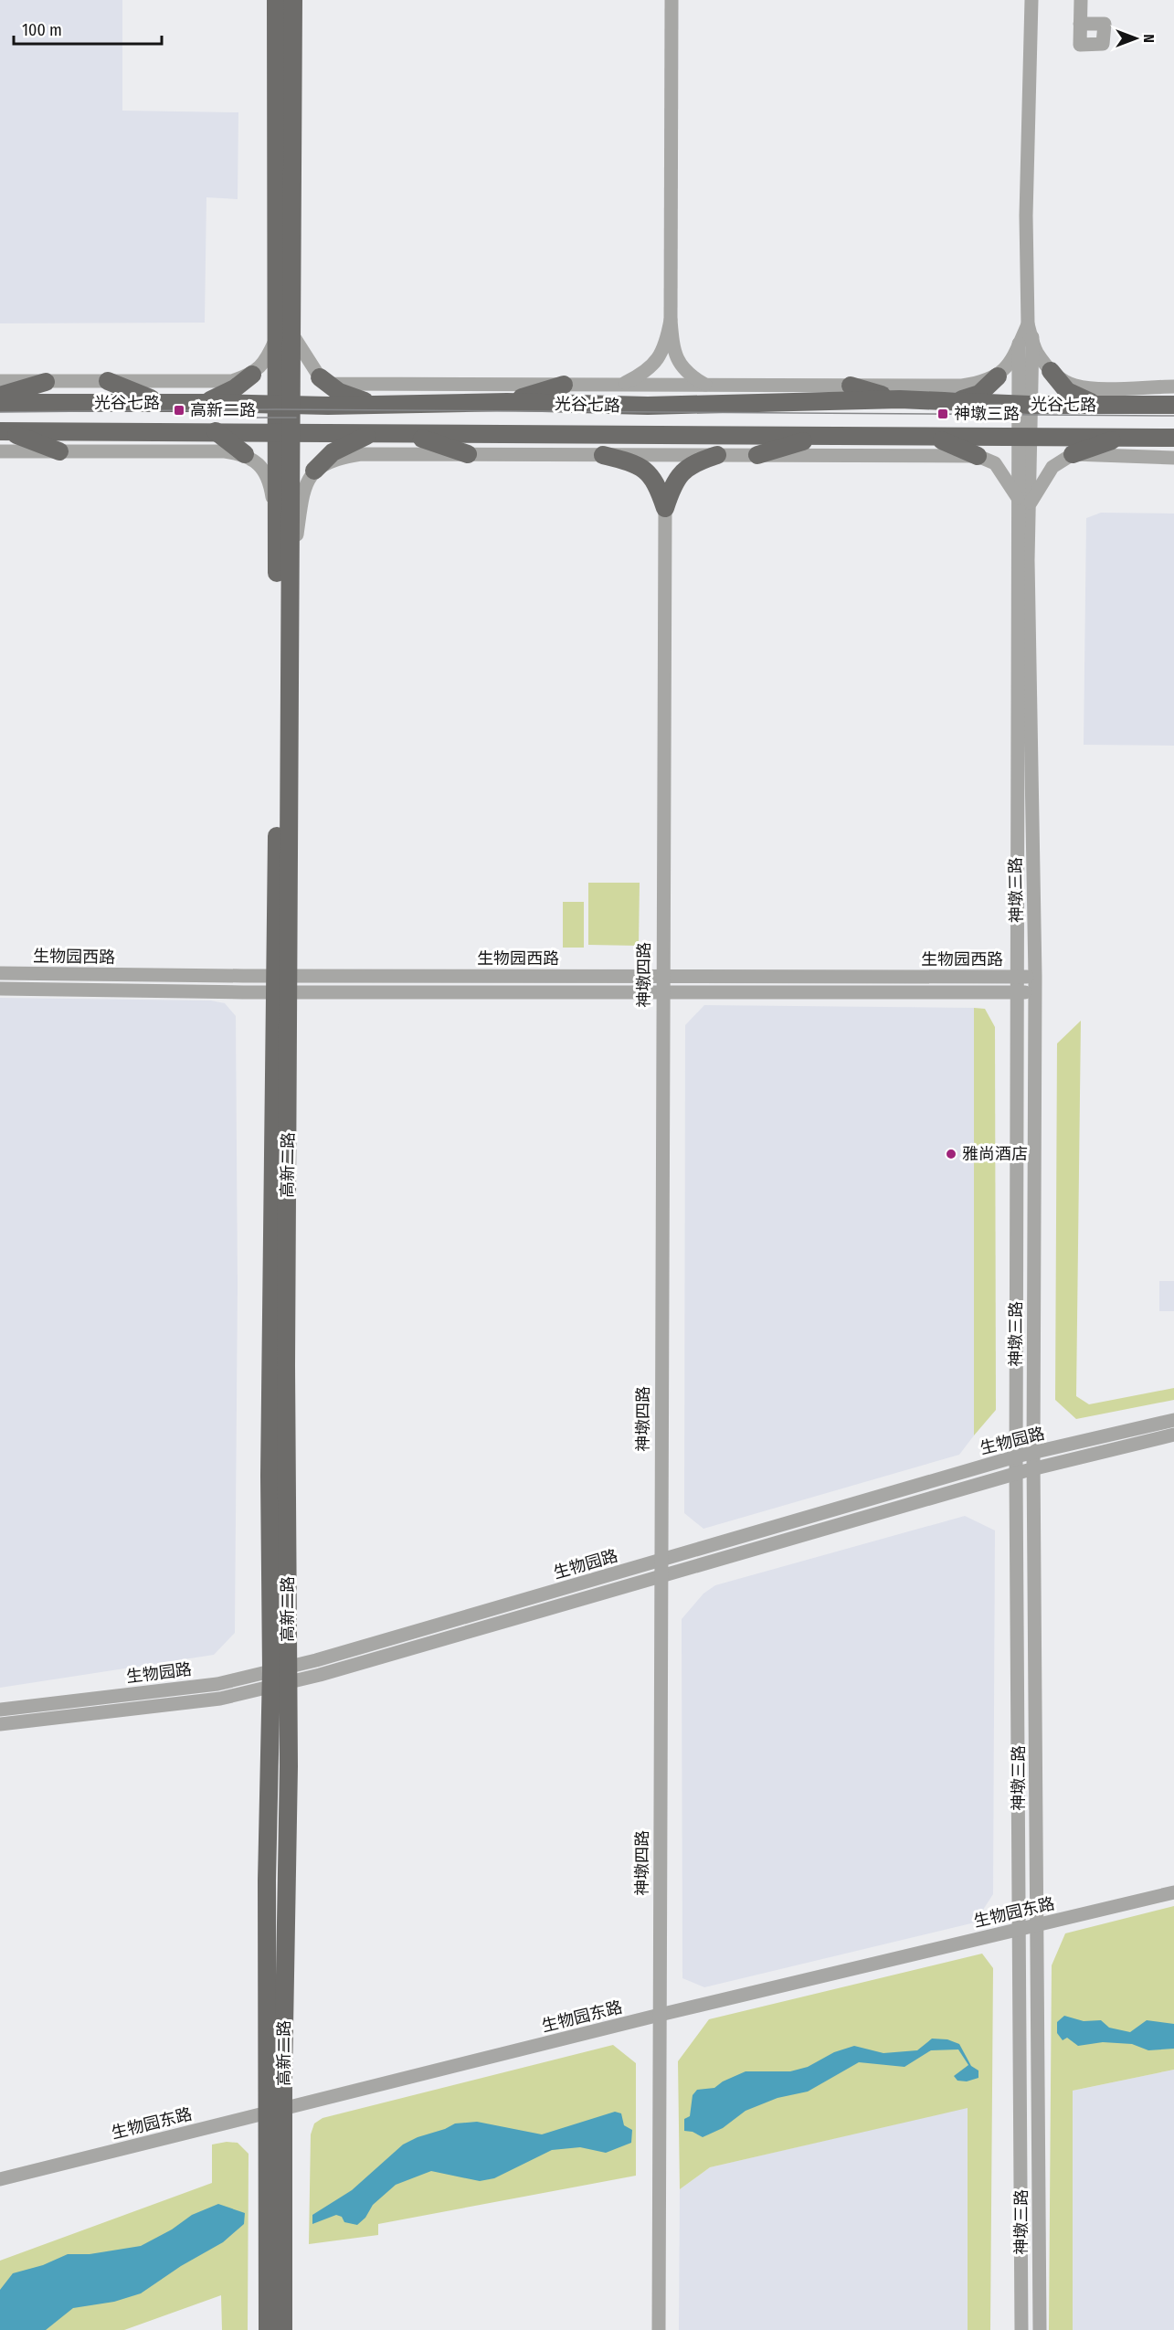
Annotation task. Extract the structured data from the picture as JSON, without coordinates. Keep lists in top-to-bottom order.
{
  "streets": {
    "main road": ["光谷七路", "高新二路"],
    "street": [
      "神墩三路",
      "生物园西路",
      "神墩四路",
      "生物园路",
      "生物园东路"
    ]
  },
  "crossings": [
    ["光谷七路", "神墩三路"],
    ["光谷七路", "高新二路"],
    ["神墩三路", "生物园西路"],
    ["神墩三路", "生物园路"],
    ["神墩三路", "生物园东路"],
    ["生物园西路", "神墩四路"],
    ["生物园西路", "高新二路"],
    ["神墩四路", "生物园路"],
    ["神墩四路", "生物园东路"],
    ["高新二路", "生物园路"],
    ["高新二路", "生物园东路"]
  ],
  "places": {
    "transit": ["高新二路", "神墩三路"],
    "other": ["雅尚酒店"]
  },
  "scale_bar": "100 m",
  "north": "right"
}
